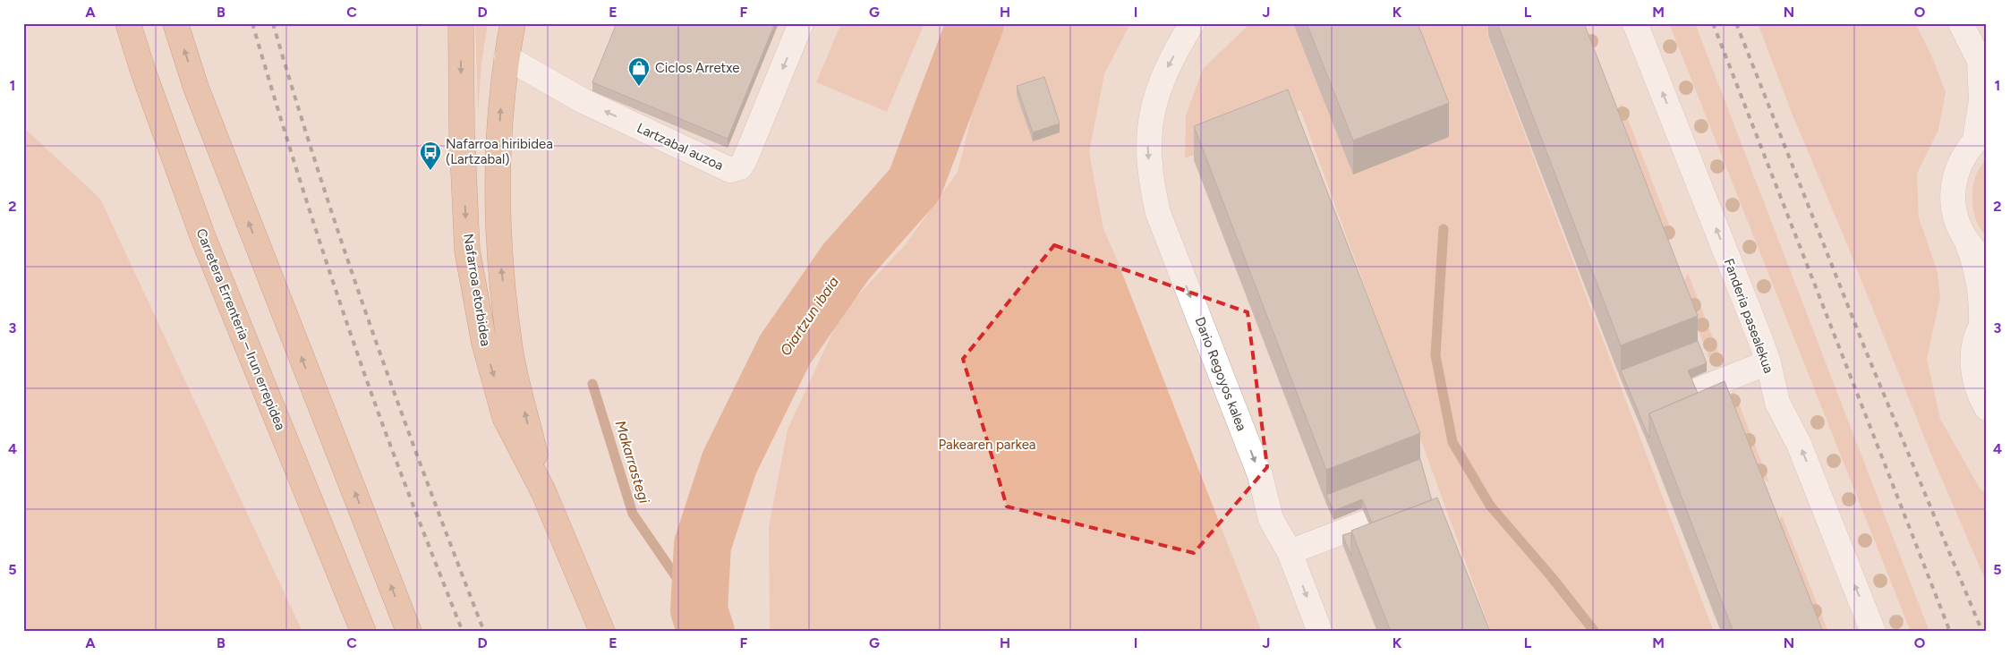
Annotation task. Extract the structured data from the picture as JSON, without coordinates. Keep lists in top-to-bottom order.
{
  "streets": {
    "main road": ["Nafarroa etorbidea", "Carretera Errenteria – Irun errepidea"],
    "street": ["Lartzabal auzoa", "Fanderia pasealekua", "Dario Regoyos kalea"]
  },
  "crossings": [
    ["Lartzabal auzoa", "Nafarroa etorbidea"]
  ],
  "one_way": ["Fanderia pasealekua", "Dario Regoyos kalea"],
  "water": ["Oiartzun ibaia", "Makarrastegi"],
  "parks": ["Pakearen parkea"],
  "places": {
    "shop": ["Ciclos Arretxe"],
    "bus stop": ["Nafarroa hiribidea (Lartzabal)"]
  },
  "grid": {
    "columns": [
      "A",
      "B",
      "C",
      "D",
      "E",
      "F",
      "G",
      "H",
      "I",
      "J",
      "K",
      "L",
      "M",
      "N",
      "O"
    ],
    "rows": [
      "1",
      "2",
      "3",
      "4",
      "5"
    ]
  }
}
